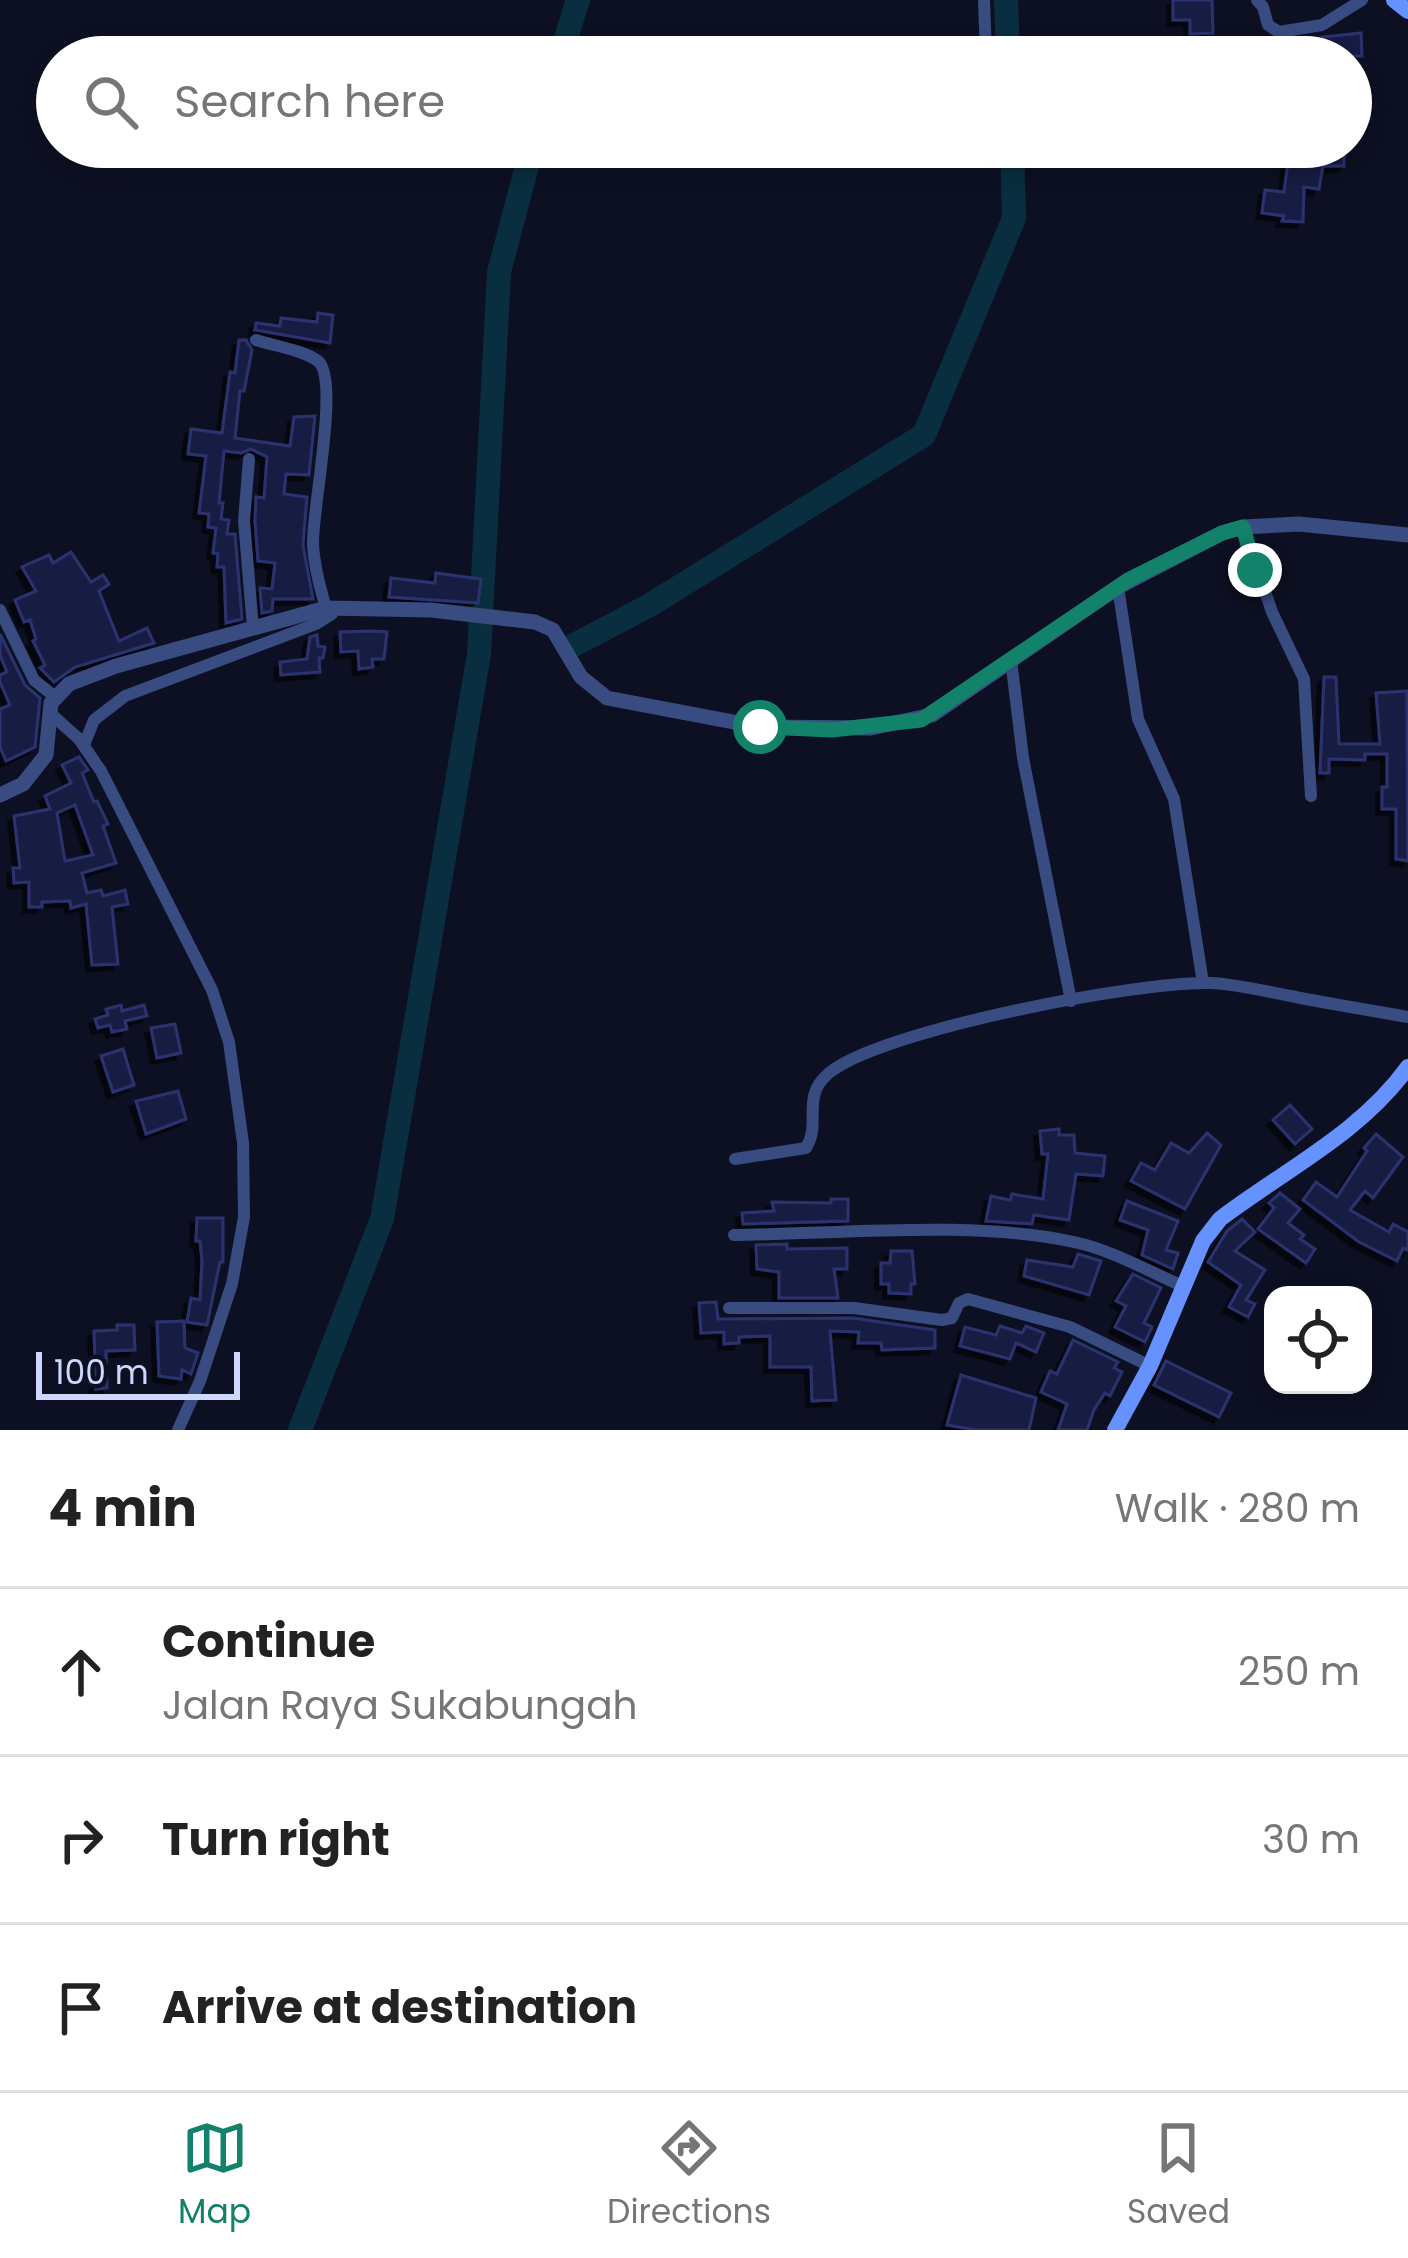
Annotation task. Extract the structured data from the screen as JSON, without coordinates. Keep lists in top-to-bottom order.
{
  "scale_bar": "100 m",
  "page": {
    "search": "Search here",
    "scale": "100 m",
    "heading": ["4 min", "Walk · 280 m"],
    "list": [
      ["Continue", "Jalan Raya Sukabungah", "250 m"],
      ["Turn right", "30 m"],
      "Arrive at destination"
    ],
    "nav": ["Map", "Directions", "Saved"]
  }
}
